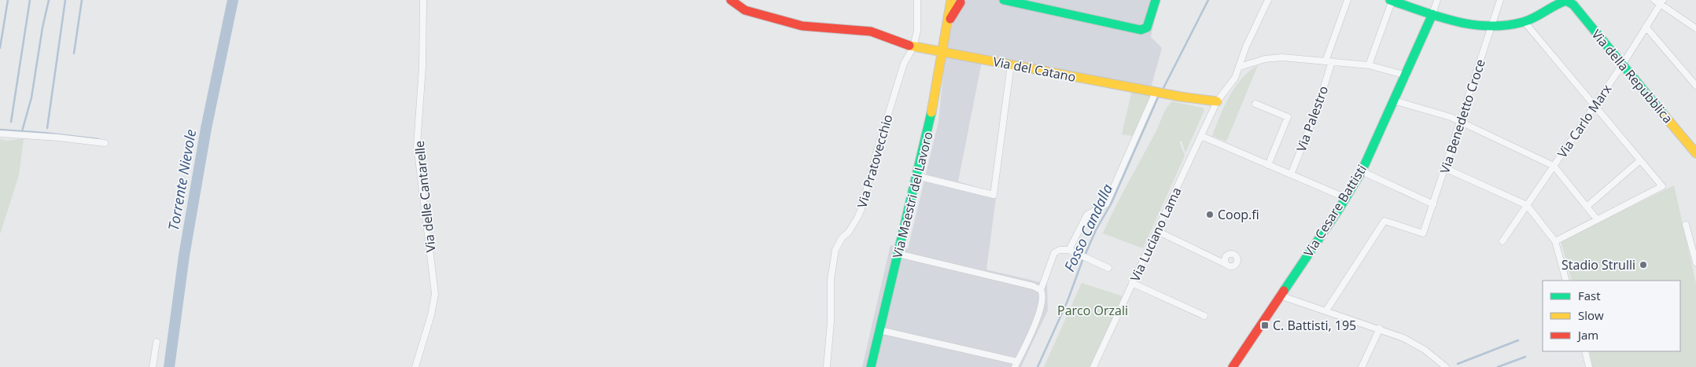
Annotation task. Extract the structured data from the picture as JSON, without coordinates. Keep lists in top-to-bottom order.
{
  "streets": {
    "street": [
      "Via del Catano",
      "Via della Repubblica",
      "Via Benedetto Croce",
      "Via Palestro",
      "Via Carlo Marx",
      "Via Pratovecchio",
      "Via Maestri del Lavoro",
      "Via delle Cantarelle",
      "Via Cesare Battisti",
      "Via Luciano Lama"
    ]
  },
  "crossings": [
    ["Via del Catano", "Via Pratovecchio"],
    ["Via del Catano", "Via Maestri del Lavoro"],
    ["Via del Catano", "Via Luciano Lama"],
    ["Via della Repubblica", "Via Carlo Marx"]
  ],
  "water": ["Torrente Nievole", "Fosso Candalla"],
  "parks": ["Parco Orzali"],
  "places": {
    "other": ["Coop.fi", "Stadio Strulli"],
    "transit": ["C. Battisti, 195"]
  },
  "legend": ["Fast", "Slow", "Jam"]
}
